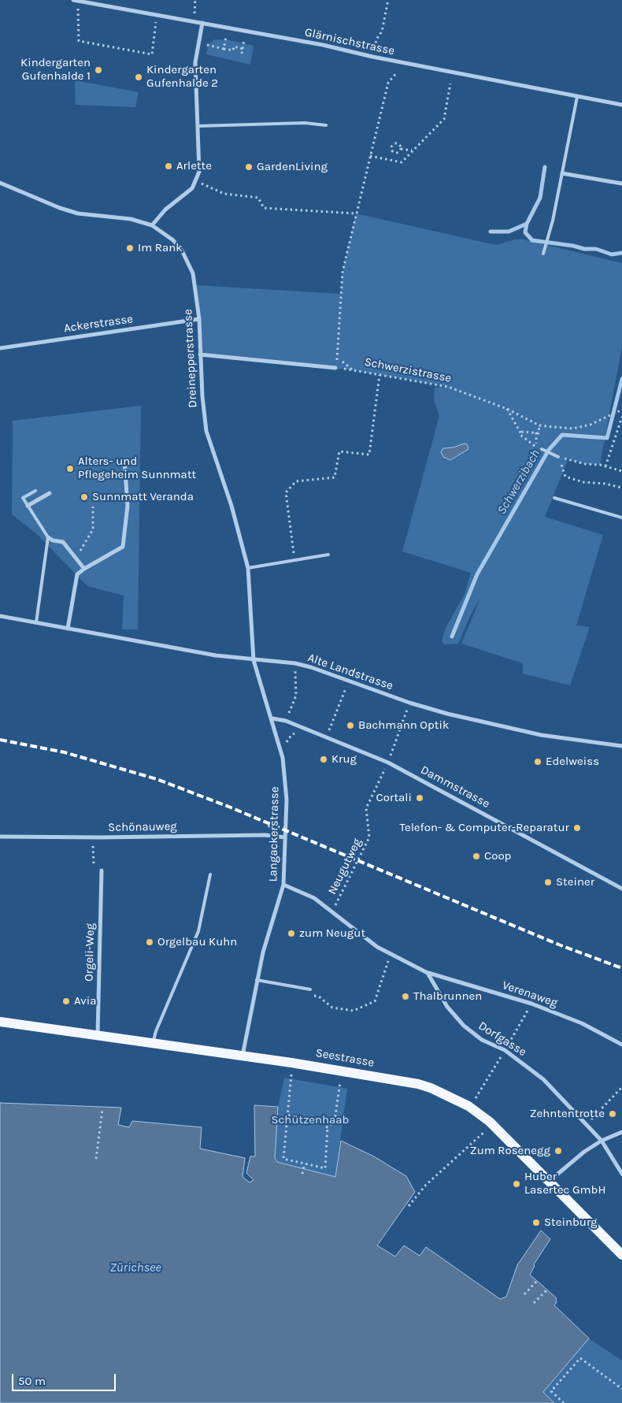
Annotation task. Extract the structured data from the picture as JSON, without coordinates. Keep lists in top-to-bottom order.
{
  "streets": {
    "main road": ["Seestrasse"],
    "street": [
      "Glärnischstrasse",
      "Ackerstrasse",
      "Dreinepperstrasse",
      "Alte Landstrasse",
      "Dammstrasse",
      "Schönauweg",
      "Langackerstrasse",
      "Orgeli-Weg",
      "Verenaweg",
      "Dorfgasse"
    ],
    "path": ["Schwerzistrasse", "Neugutweg"]
  },
  "crossings": [
    ["Ackerstrasse", "Dreinepperstrasse"],
    ["Dreinepperstrasse", "Alte Landstrasse"],
    ["Dreinepperstrasse", "Langackerstrasse"],
    ["Alte Landstrasse", "Langackerstrasse"],
    ["Dammstrasse", "Langackerstrasse"],
    ["Dammstrasse", "Neugutweg"],
    ["Schönauweg", "Langackerstrasse"],
    ["Langackerstrasse", "Seestrasse"],
    ["Orgeli-Weg", "Seestrasse"],
    ["Verenaweg", "Dorfgasse"]
  ],
  "water": ["Schwerzibach", "Zürichsee"],
  "parks": ["Schützenhaab"],
  "places": [
    "Kindergarten Gufenhalde 1",
    "Kindergarten Gufenhalde 2",
    "Arlette",
    "GardenLiving",
    "Im Rank",
    "Alters- und Pflegeheim Sunnmatt",
    "Sunnmatt Veranda",
    "Bachmann Optik",
    "Krug",
    "Edelweiss",
    "Cortali",
    "Telefon- & Computer-Reparatur",
    "Coop",
    "Steiner",
    "zum Neugut",
    "Orgelbau Kuhn",
    "Thalbrunnen",
    "Avia",
    "Zehntentrotte",
    "Zum Rosenegg",
    "Huber Lasertec GmbH",
    "Steinburg"
  ],
  "scale_bar": "50 m"
}
